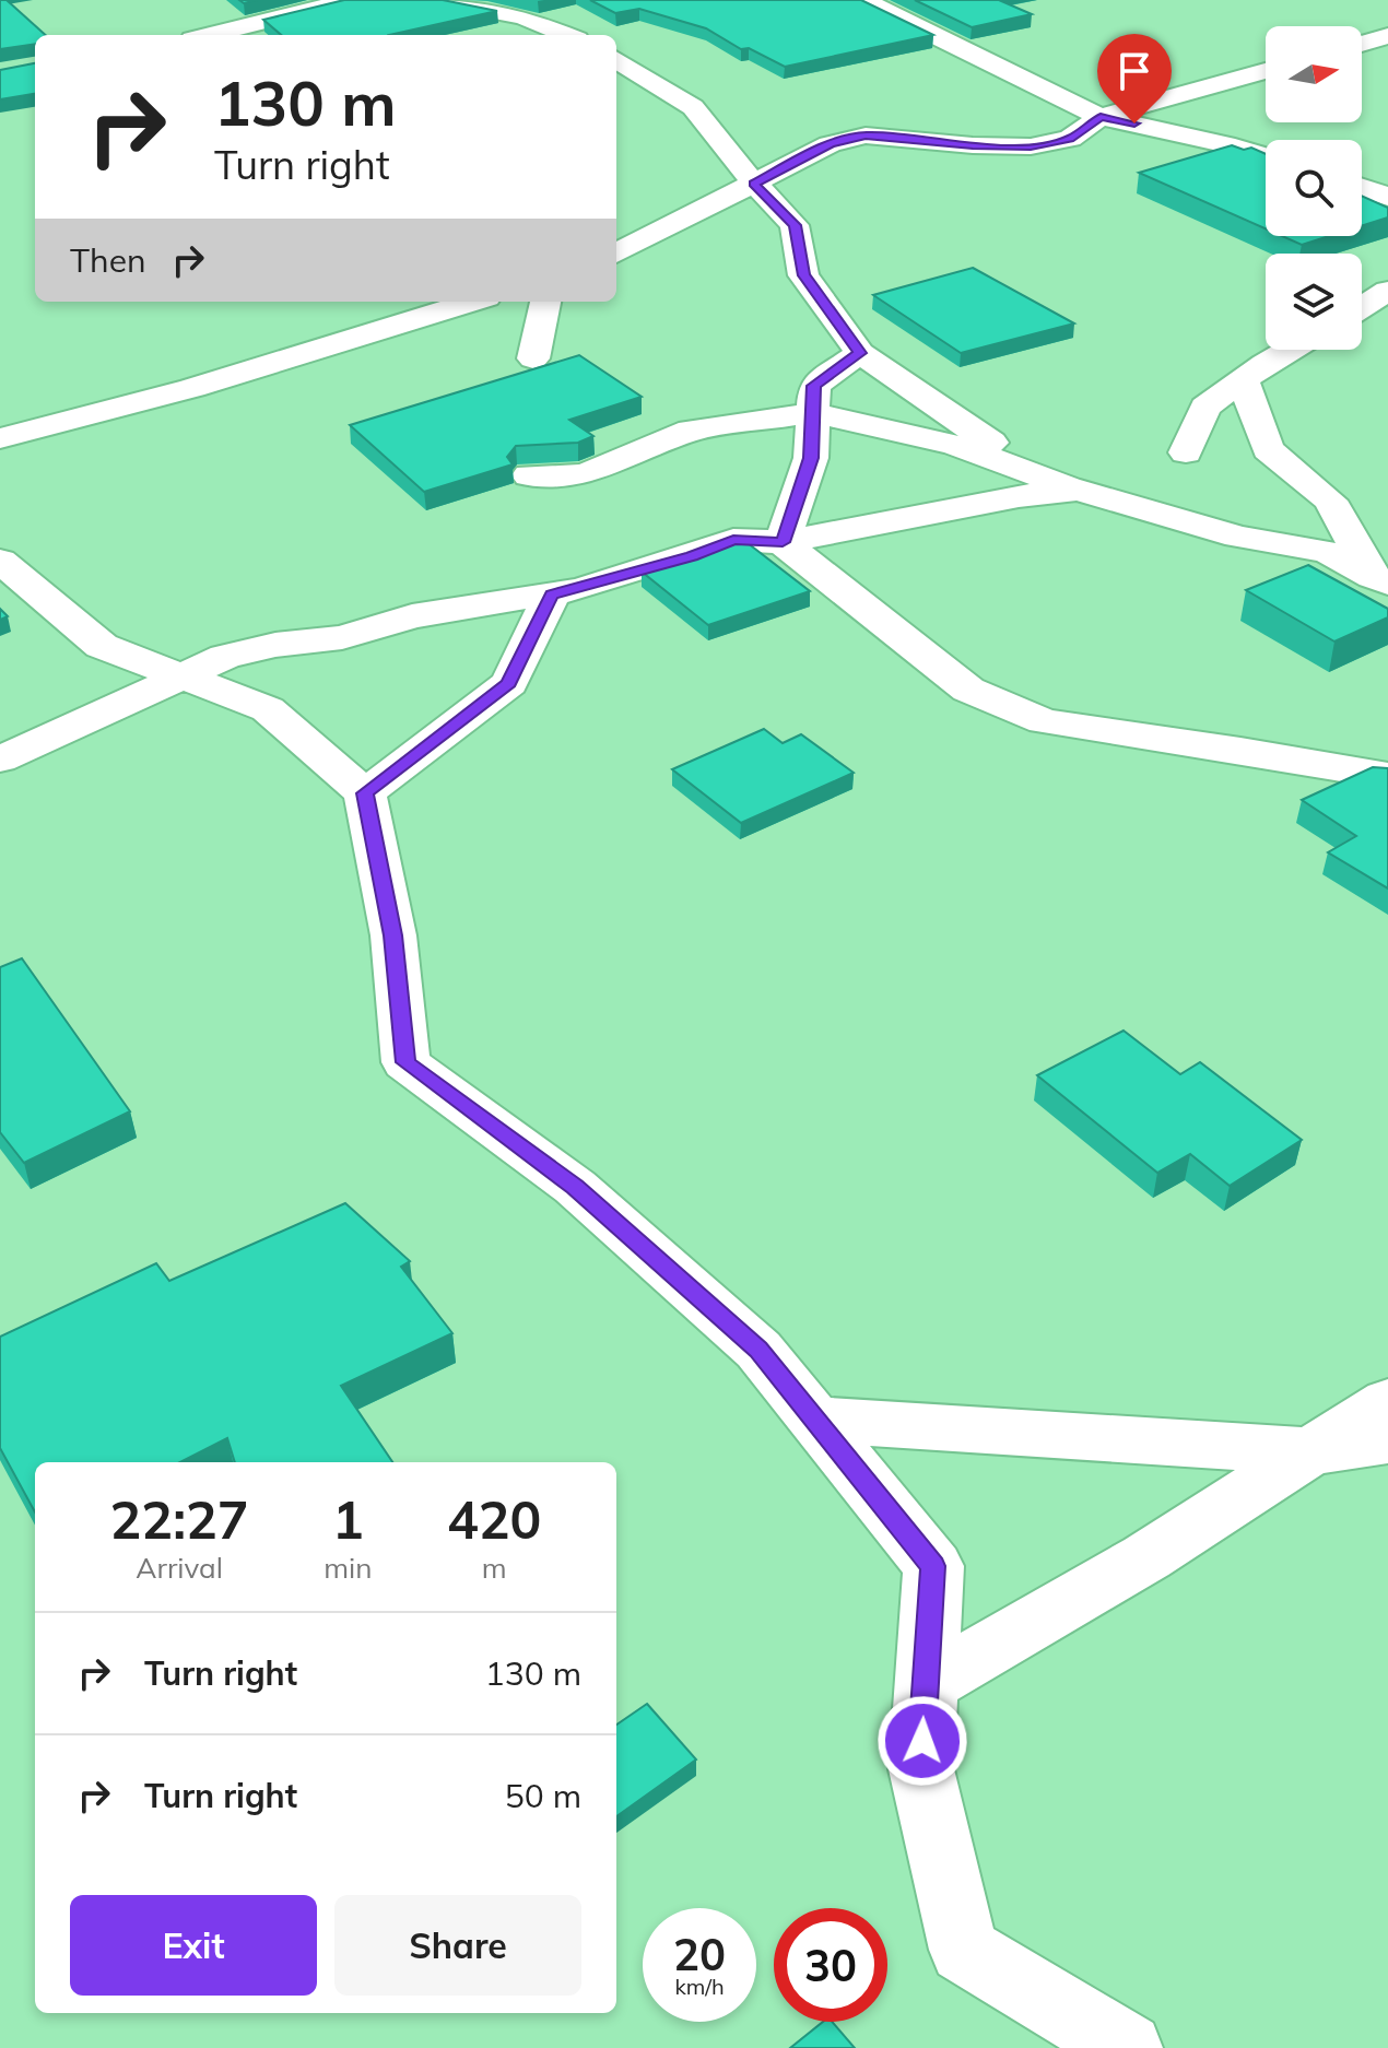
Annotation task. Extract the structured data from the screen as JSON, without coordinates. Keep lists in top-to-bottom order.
{
  "north": "right",
  "page": {
    "turn": ["130 m", "Turn right"],
    "then": "Then",
    "eta": [
      "22:27",
      "Arrival",
      "1",
      "min",
      "420",
      "m"
    ],
    "list": [
      {
        "name": "Turn right",
        "value": "130 m"
      },
      {
        "name": "Turn right",
        "value": "50 m"
      }
    ],
    "buttons": ["Exit", "Share"],
    "speed": "20 km/h",
    "limit": "30"
  }
}
